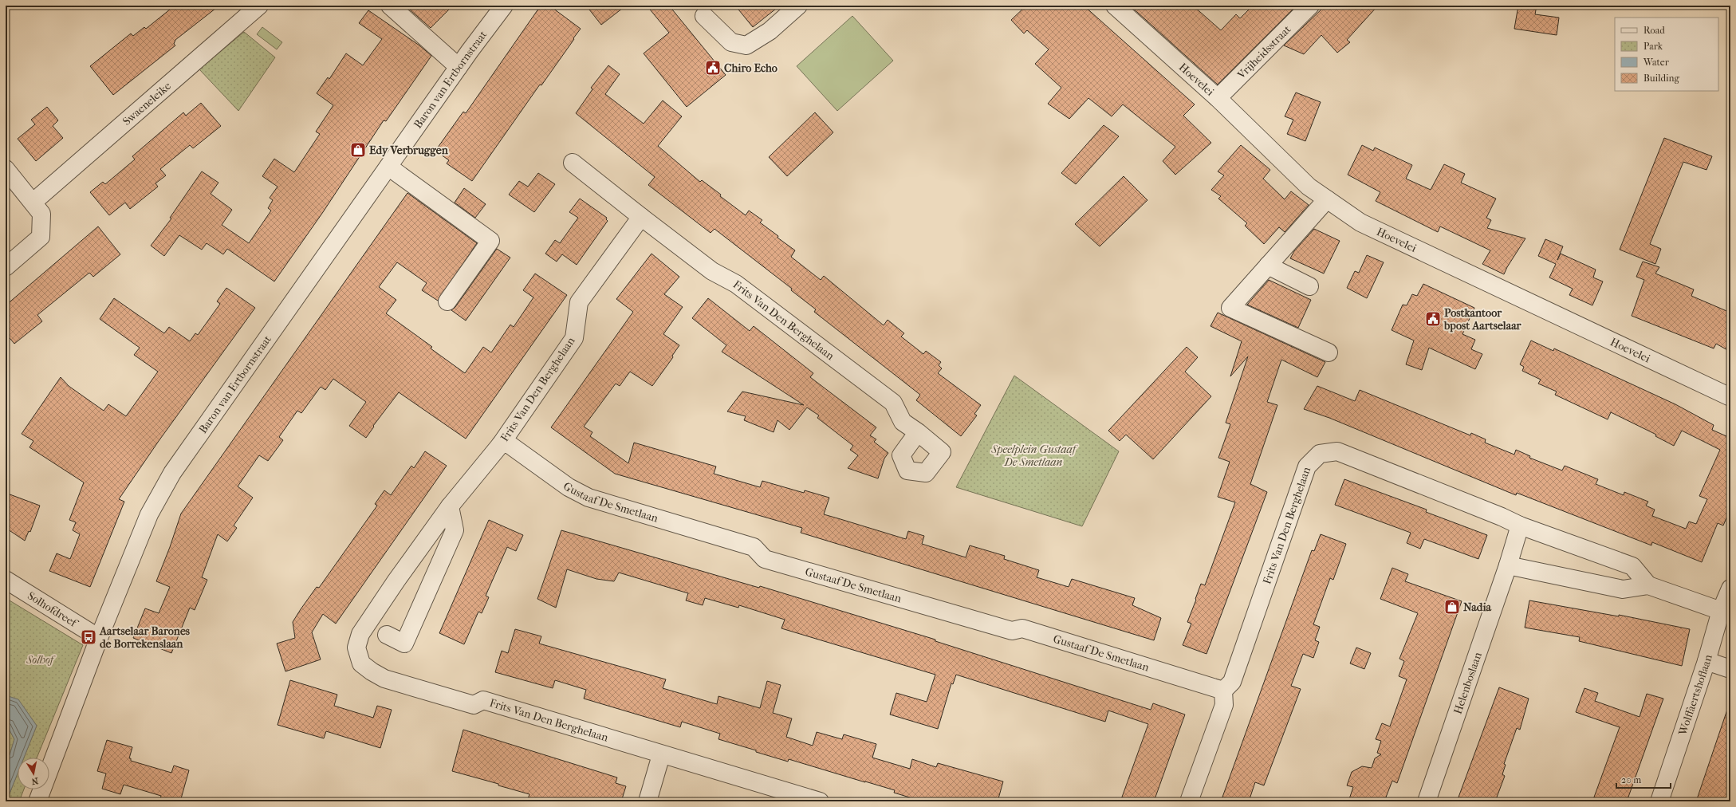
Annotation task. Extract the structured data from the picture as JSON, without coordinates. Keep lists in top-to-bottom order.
{
  "streets": {
    "street": [
      "Vrijheidsstraat",
      "Baron van Ertbornstraat",
      "Hoevelei",
      "Swaeneleike",
      "Frits Van Den Berghelaan",
      "Gustaaf De Smetlaan",
      "Solhofdreef",
      "Helenboslaan",
      "Wolffaertshoflaan"
    ]
  },
  "crossings": [
    ["Vrijheidsstraat", "Hoevelei"],
    ["Baron van Ertbornstraat", "Solhofdreef"],
    ["Frits Van Den Berghelaan", "Gustaaf De Smetlaan"],
    ["Frits Van Den Berghelaan", "Helenboslaan"]
  ],
  "parks": ["Speelplein Gustaaf De Smetlaan", "Solhof"],
  "places": {
    "public building": ["Chiro Echo", "Postkantoor bpost Aartselaar"],
    "shop": ["Edy Verbruggen", "Nadia"],
    "bus stop": ["Aartselaar Barones de Borrekenslaan"]
  },
  "legend": [
    "Road",
    "Park",
    "Water",
    "Building"
  ],
  "scale_bar": "20 m",
  "north": "bottom"
}
